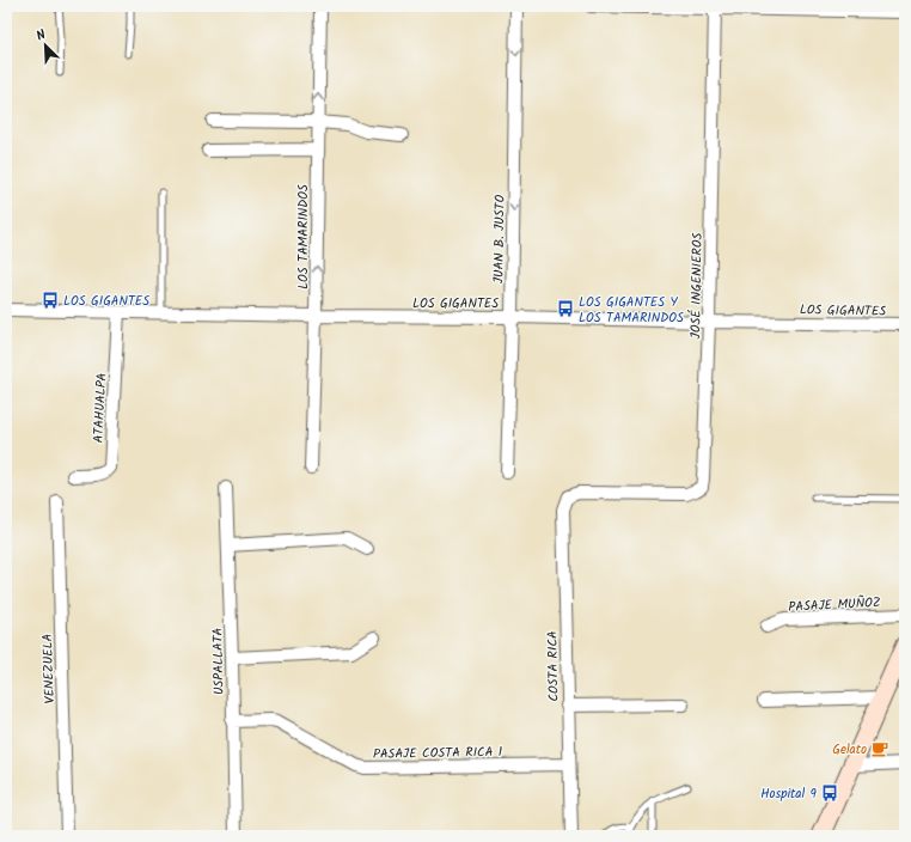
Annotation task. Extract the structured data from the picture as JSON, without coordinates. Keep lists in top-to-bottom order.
{
  "streets": {
    "street": [
      "LOS TAMARINDOS",
      "JUAN B. JUSTO",
      "JOSÉ INGENIEROS",
      "LOS GIGANTES",
      "ATAHUALPA",
      "PASAJE MUÑOZ",
      "USPALLATA",
      "COSTA RICA",
      "VENEZUELA",
      "PASAJE COSTA RICA 1"
    ]
  },
  "crossings": [
    ["LOS TAMARINDOS", "LOS GIGANTES"],
    ["JUAN B. JUSTO", "LOS GIGANTES"],
    ["JOSÉ INGENIEROS", "LOS GIGANTES"],
    ["JOSÉ INGENIEROS", "COSTA RICA"],
    ["LOS GIGANTES", "ATAHUALPA"],
    ["USPALLATA", "PASAJE COSTA RICA 1"],
    ["COSTA RICA", "PASAJE COSTA RICA 1"]
  ],
  "one_way": ["LOS TAMARINDOS", "JUAN B. JUSTO"],
  "places": {
    "bus stop": ["LOS GIGANTES", "LOS GIGANTES Y LOS TAMARINDOS", "Hospital 9"],
    "cafe": ["Gelato"]
  },
  "north": "top left"
}
